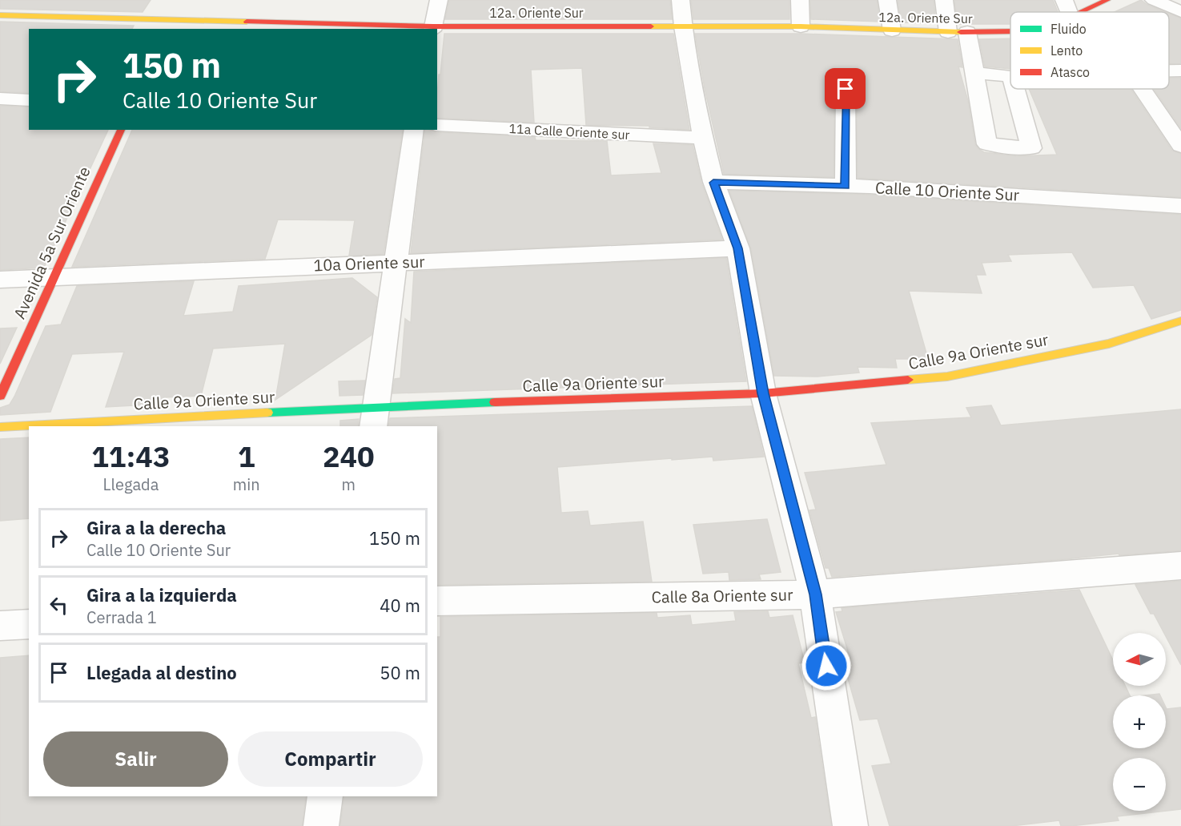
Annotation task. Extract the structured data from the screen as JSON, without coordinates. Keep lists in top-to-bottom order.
{
  "streets": {
    "street": [
      "12a. Oriente Sur",
      "11a Calle Oriente sur",
      "Calle 10 Oriente Sur",
      "Avenida 5a Sur Oriente",
      "10a Oriente sur",
      "Calle 9a Oriente sur",
      "Calle 8a Oriente sur"
    ]
  },
  "crossings": [
    ["Avenida 5a Sur Oriente", "10a Oriente sur"]
  ],
  "legend": ["Fluido", "Lento", "Atasco"],
  "north": "left",
  "page": {
    "turn": ["150 m", "Calle 10 Oriente Sur"],
    "eta": [
      "11:43",
      "Llegada",
      "1",
      "min",
      "240",
      "m"
    ],
    "list": [
      {
        "name": "Gira a la derecha",
        "note": "Calle 10 Oriente Sur",
        "value": "150 m"
      },
      {
        "name": "Gira a la izquierda",
        "note": "Cerrada 1",
        "value": "40 m"
      },
      {
        "name": "Llegada al destino",
        "value": "50 m"
      }
    ],
    "map_buttons": ["+", "−"],
    "buttons": ["Salir", "Compartir"]
  }
}
